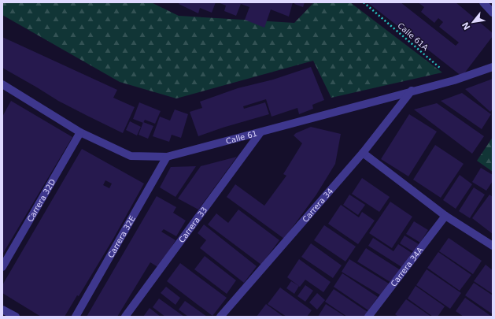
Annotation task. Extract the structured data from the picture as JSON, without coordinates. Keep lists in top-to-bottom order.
{
  "streets": {
    "street": [
      "Calle 61",
      "Carrera 32D",
      "Carrera 34",
      "Carrera 33",
      "Carrera 32E",
      "Carrera 34A"
    ],
    "path": ["Calle 61A"]
  },
  "crossings": [
    ["Calle 61A", "Calle 61"],
    ["Calle 61", "Carrera 32D"],
    ["Calle 61", "Carrera 34"],
    ["Calle 61", "Carrera 33"],
    ["Calle 61", "Carrera 32E"]
  ],
  "north": "bottom left"
}
